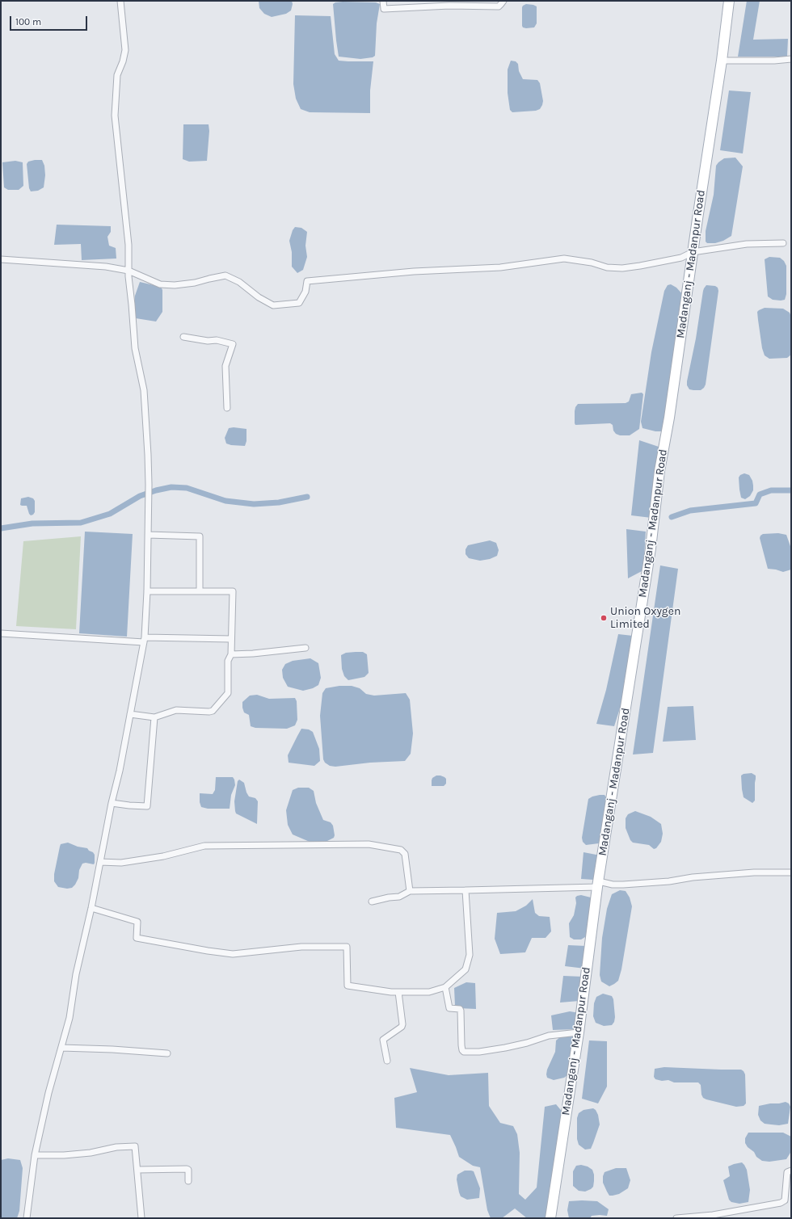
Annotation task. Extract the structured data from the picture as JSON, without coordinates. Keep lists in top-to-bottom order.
{
  "streets": {
    "main road": ["Madanganj - Madanpur Road"]
  },
  "places": ["Union Oxygen Limited"],
  "scale_bar": "100 m"
}
